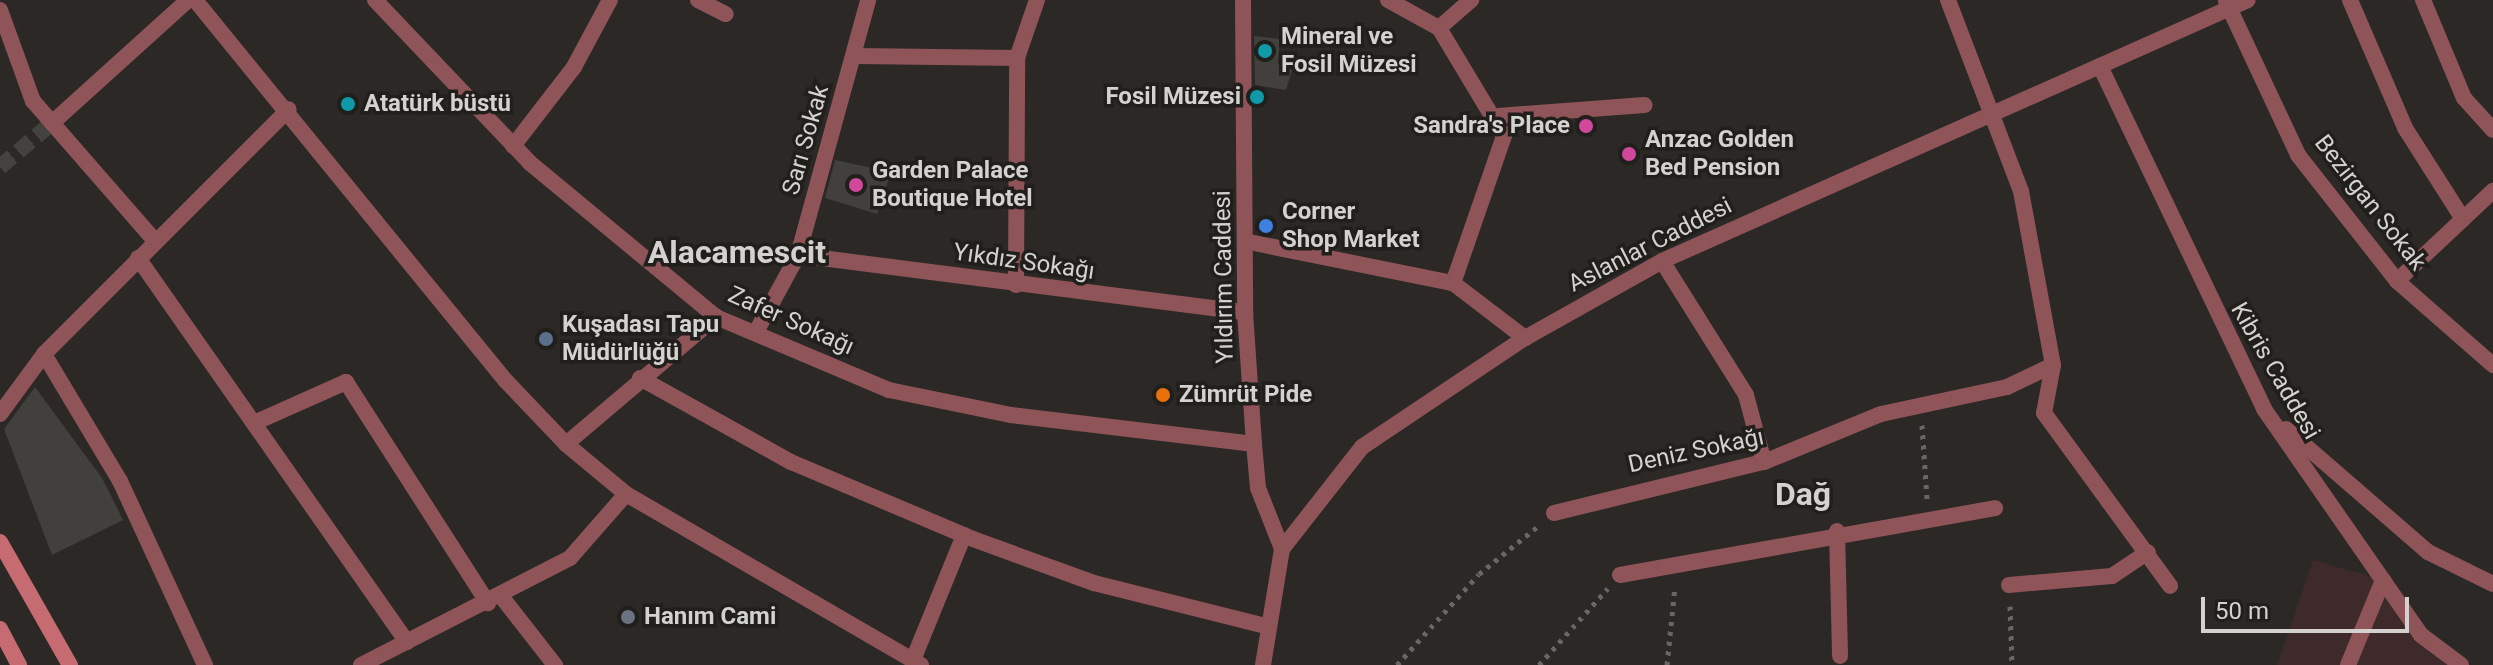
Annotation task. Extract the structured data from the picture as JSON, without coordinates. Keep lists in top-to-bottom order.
{
  "streets": {
    "street": [
      "Sarı Sokak",
      "Bezirgan Sokak",
      "Aslanlar Caddesi",
      "Yıkdız Sokağı",
      "Yıldırım Caddesi",
      "Zafer Sokağı",
      "Kibris Caddesi",
      "Deniz Sokağı"
    ]
  },
  "crossings": [
    ["Sarı Sokak", "Yıkdız Sokağı"],
    ["Sarı Sokak", "Zafer Sokağı"],
    ["Bezirgan Sokak", "Aslanlar Caddesi"],
    ["Aslanlar Caddesi", "Yıldırım Caddesi"],
    ["Aslanlar Caddesi", "Kibris Caddesi"],
    ["Yıkdız Sokağı", "Yıldırım Caddesi"],
    ["Yıldırım Caddesi", "Zafer Sokağı"]
  ],
  "districts": ["Alacamescit", "Dağ"],
  "places": [
    "Mineral ve Fosil Müzesi",
    "Fosil Müzesi",
    "Atatürk büstü",
    "Sandra's Place",
    "Anzac Golden Bed Pension",
    "Garden Palace Boutique Hotel",
    "Corner Shop Market",
    "Kuşadası Tapu Müdürlüğü",
    "Zümrüt Pide",
    "Hanım Cami"
  ],
  "scale_bar": "50 m"
}
